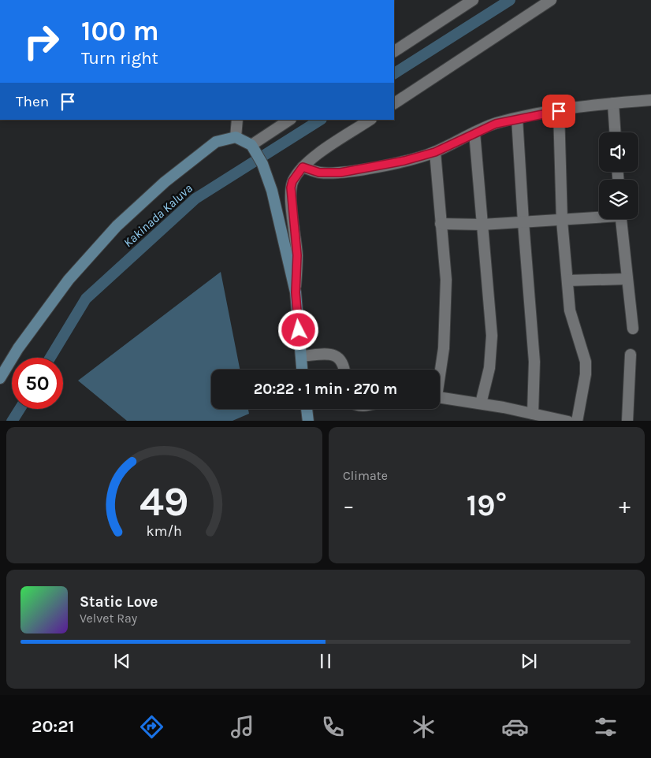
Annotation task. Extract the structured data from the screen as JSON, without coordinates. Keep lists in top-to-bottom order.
{
  "water": ["Kakinada Kaluva"],
  "page": {
    "turn": ["100 m", "Turn right"],
    "then": "Then",
    "limit": "50",
    "trip": "20:22 · 1 min · 270 m",
    "tile": "Climate",
    "heat": ["−", "19°", "+"],
    "song": ["Static Love", "Velvet Ray"],
    "tabs": "20:21",
    "gauge": ["49", "km/h"]
  }
}
